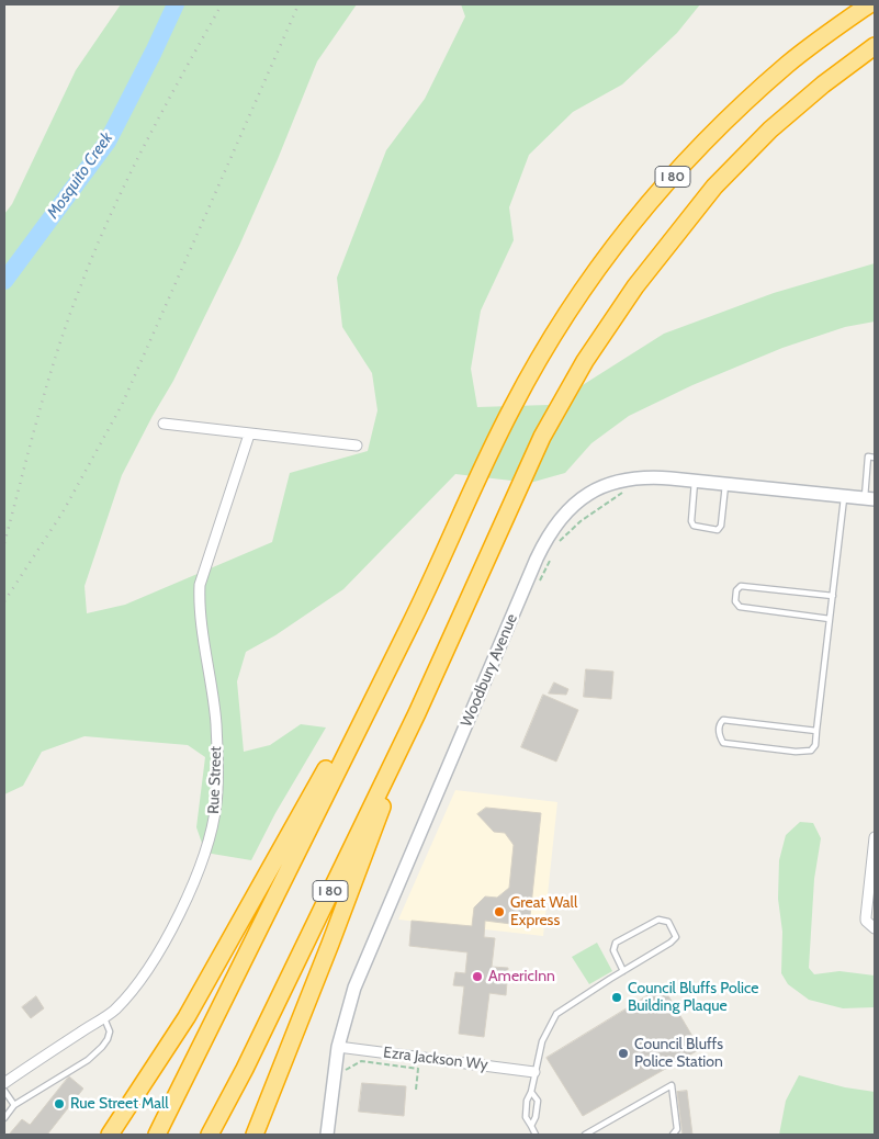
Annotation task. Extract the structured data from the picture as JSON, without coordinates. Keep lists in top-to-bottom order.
{
  "streets": {
    "highway": ["I 80"],
    "main road": ["Woodbury Avenue"],
    "street": ["Rue Street", "Ezra Jackson Wy"]
  },
  "crossings": [
    ["Woodbury Avenue", "Ezra Jackson Wy"]
  ],
  "water": ["Mosquito Creek"],
  "places": [
    "Great Wall Express",
    "AmericInn",
    "Council Bluffs Police Building Plaque",
    "Council Bluffs Police Station",
    "Rue Street Mall"
  ]
}
